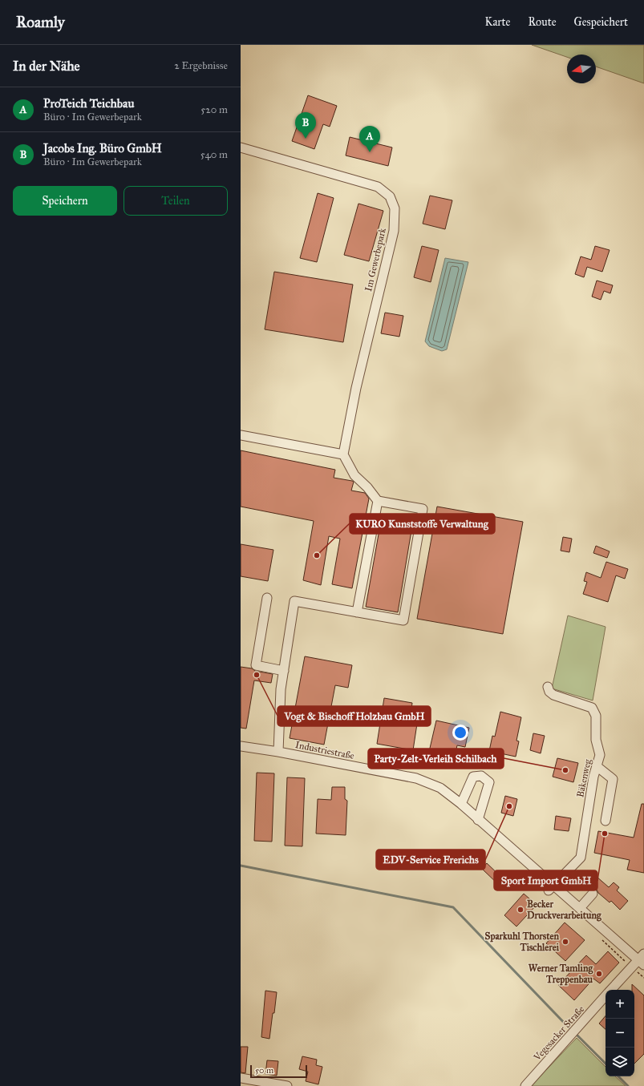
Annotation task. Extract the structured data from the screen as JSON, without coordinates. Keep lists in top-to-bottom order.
{
  "streets": {
    "street": [
      "Im Gewerbepark",
      "Industriestraße",
      "Bäkenweg",
      "Vegesacker Straße"
    ]
  },
  "crossings": [
    ["Industriestraße", "Bäkenweg"],
    ["Industriestraße", "Vegesacker Straße"]
  ],
  "places": [
    "KURO Kunststoffe Verwaltung",
    "Vogt & Bischoff Holzbau GmbH",
    "Party-Zelt-Verleih Schilbach",
    "EDV-Service Frerichs",
    "Sport Import GmbH",
    "Becker Druckverarbeitung",
    "Sparkuhl Thorsten Tischlerei",
    "Werner Tamling Treppenbau"
  ],
  "scale_bar": "50 m",
  "north": "left",
  "page": {
    "header": "Roamly",
    "nav": ["Karte", "Route", "Gespeichert"],
    "heading": ["In der Nähe", "2 Ergebnisse"],
    "list": [
      {
        "mark": "A",
        "name": "ProTeich Teichbau",
        "note": "Büro · Im Gewerbepark",
        "value": "520 m"
      },
      {
        "mark": "B",
        "name": "Jacobs Ing. Büro GmbH",
        "note": "Büro · Im Gewerbepark",
        "value": "540 m"
      }
    ],
    "pins": ["B", "A"],
    "buttons": ["Speichern", "Teilen"],
    "map_buttons": ["+", "−"],
    "scale": "50 m"
  }
}
